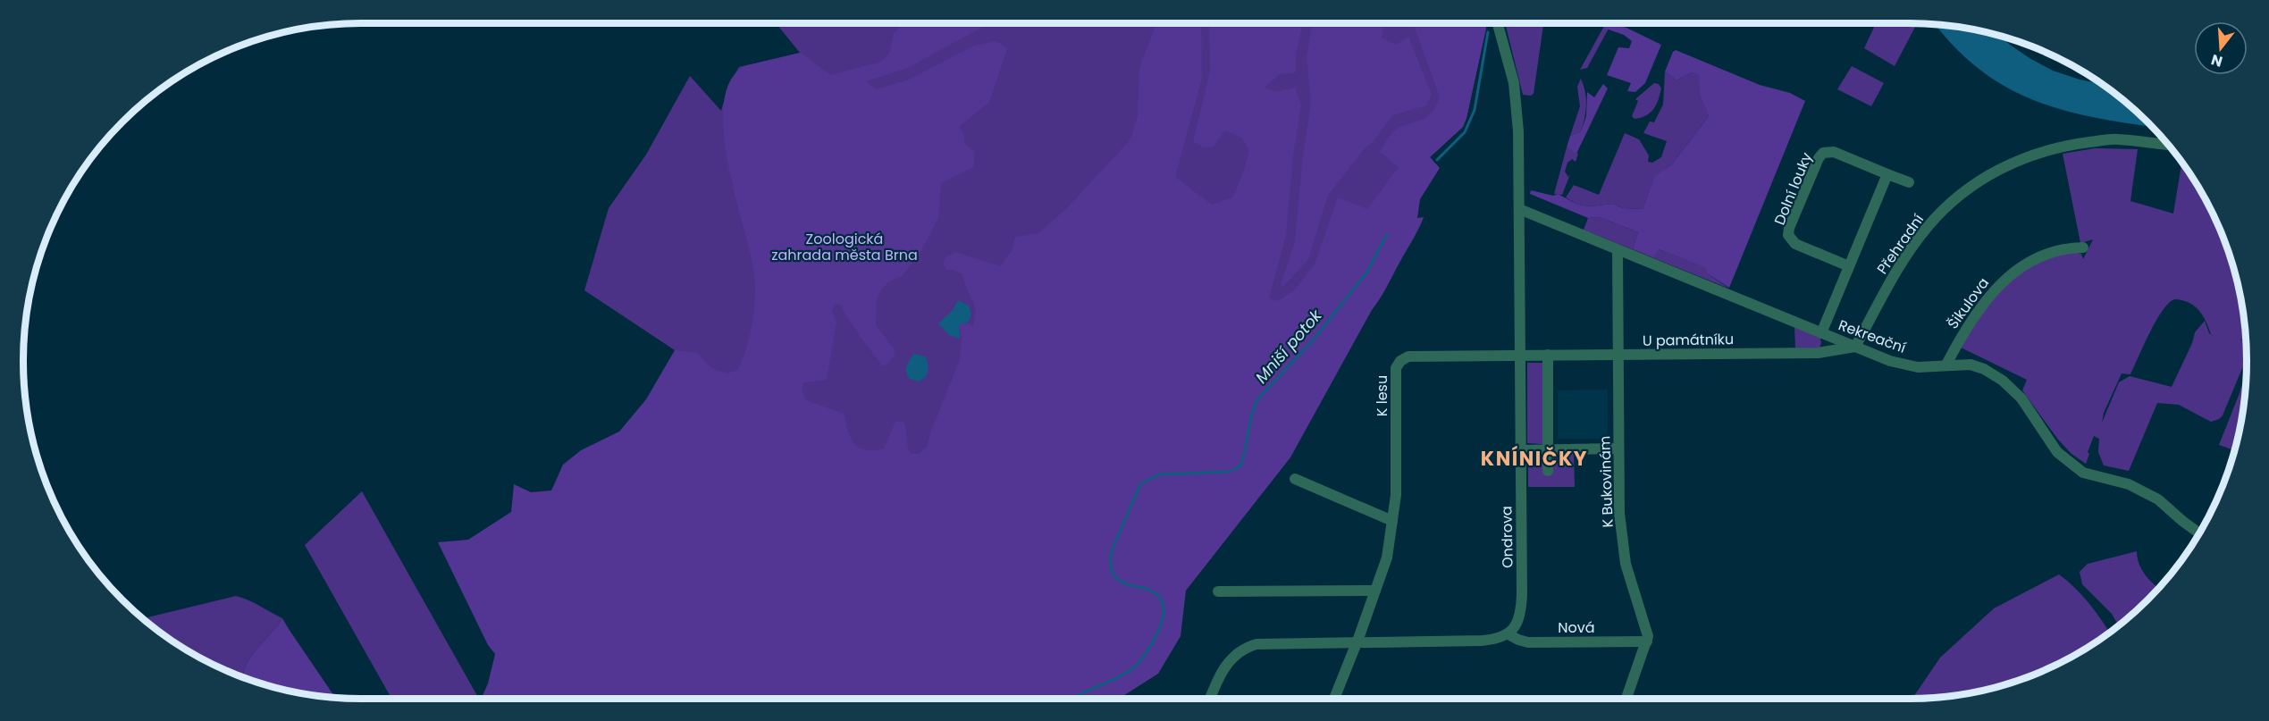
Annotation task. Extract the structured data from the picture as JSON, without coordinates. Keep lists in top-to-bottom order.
{
  "streets": {
    "street": [
      "Dolní louky",
      "Přehradní",
      "Šikulova",
      "Rekreační",
      "U památníku",
      "K lesu",
      "K Bukovinám",
      "Ondrova",
      "Nová"
    ]
  },
  "crossings": [
    ["Přehradní", "Rekreační"],
    ["Přehradní", "U památníku"],
    ["Šikulova", "Rekreační"],
    ["Rekreační", "U památníku"],
    ["Rekreační", "K Bukovinám"],
    ["Rekreační", "Ondrova"],
    ["U památníku", "K lesu"],
    ["U památníku", "K Bukovinám"],
    ["U památníku", "Ondrova"],
    ["K lesu", "Ondrova"],
    ["K Bukovinám", "Nová"],
    ["Ondrova", "Nová"]
  ],
  "districts": ["KNÍNIČKY"],
  "water": ["Mniší potok"],
  "parks": ["Zoologická zahrada města Brna"],
  "north": "bottom"
}
